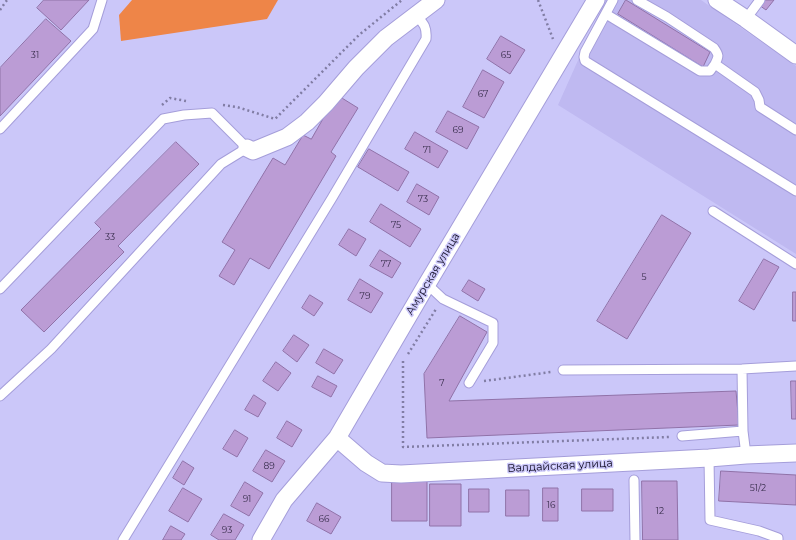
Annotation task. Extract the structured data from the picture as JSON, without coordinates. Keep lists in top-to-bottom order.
{
  "streets": {
    "street": ["Амурская улица", "Валдайская улица"]
  },
  "crossings": [
    ["Амурская улица", "Валдайская улица"]
  ],
  "house_numbers": [
    "31",
    "65",
    "67",
    "69",
    "71",
    "73",
    "75",
    "33",
    "77",
    "5",
    "79",
    "7",
    "89",
    "51/2",
    "91",
    "16",
    "12",
    "66",
    "93"
  ]
}
